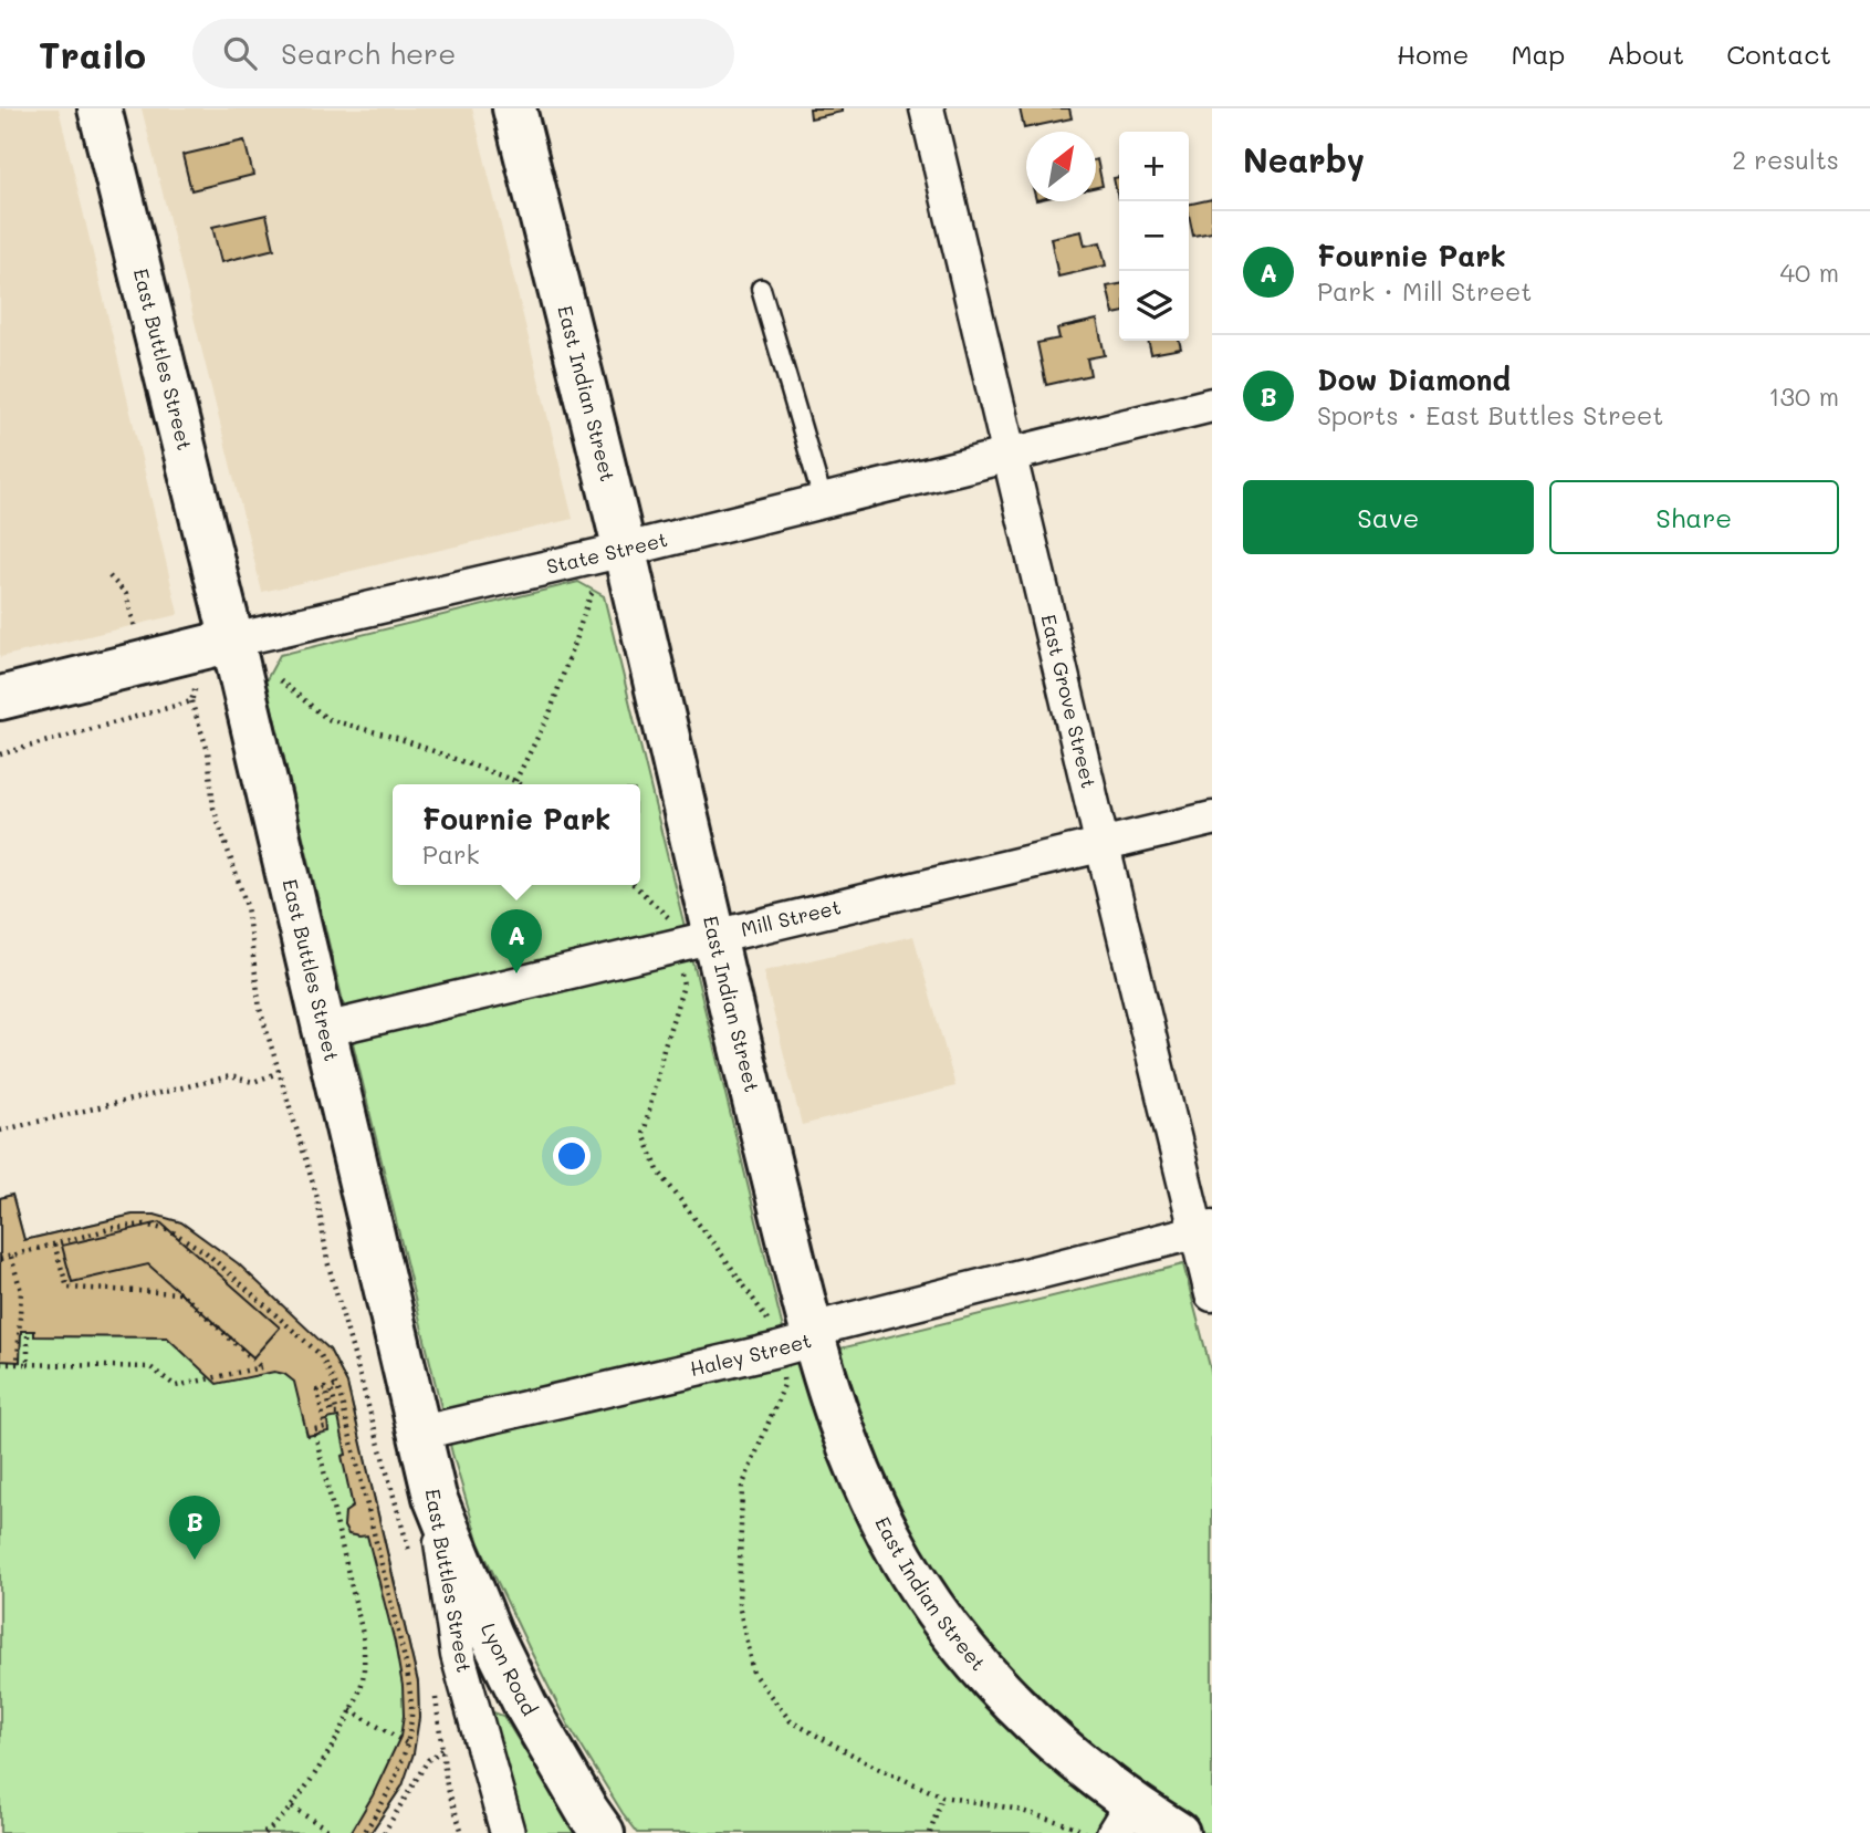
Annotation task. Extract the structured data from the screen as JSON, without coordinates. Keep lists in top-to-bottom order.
{
  "streets": {
    "main road": [
      "East Buttles Street",
      "East Indian Street",
      "State Street",
      "Lyon Road"
    ],
    "street": ["East Grove Street", "Mill Street", "Haley Street"]
  },
  "crossings": [
    ["East Buttles Street", "State Street"],
    ["East Buttles Street", "Mill Street"],
    ["East Buttles Street", "Haley Street"],
    ["East Buttles Street", "Lyon Road"],
    ["East Indian Street", "State Street"],
    ["East Indian Street", "Mill Street"],
    ["East Indian Street", "Haley Street"],
    ["State Street", "East Grove Street"],
    ["East Grove Street", "Mill Street"],
    ["East Grove Street", "Haley Street"]
  ],
  "north": "top right",
  "page": {
    "header": "Trailo",
    "search": "Search here",
    "nav": [
      "Home",
      "Map",
      "About",
      "Contact"
    ],
    "heading": ["Nearby", "2 results"],
    "map_buttons": ["+", "−"],
    "list": [
      {
        "mark": "A",
        "name": "Fournie Park",
        "note": "Park · Mill Street",
        "value": "40 m"
      },
      {
        "mark": "B",
        "name": "Dow Diamond",
        "note": "Sports · East Buttles Street",
        "value": "130 m"
      }
    ],
    "buttons": ["Save", "Share"],
    "popup": ["Fournie Park", "Park"],
    "pins": ["A", "B"]
  }
}
